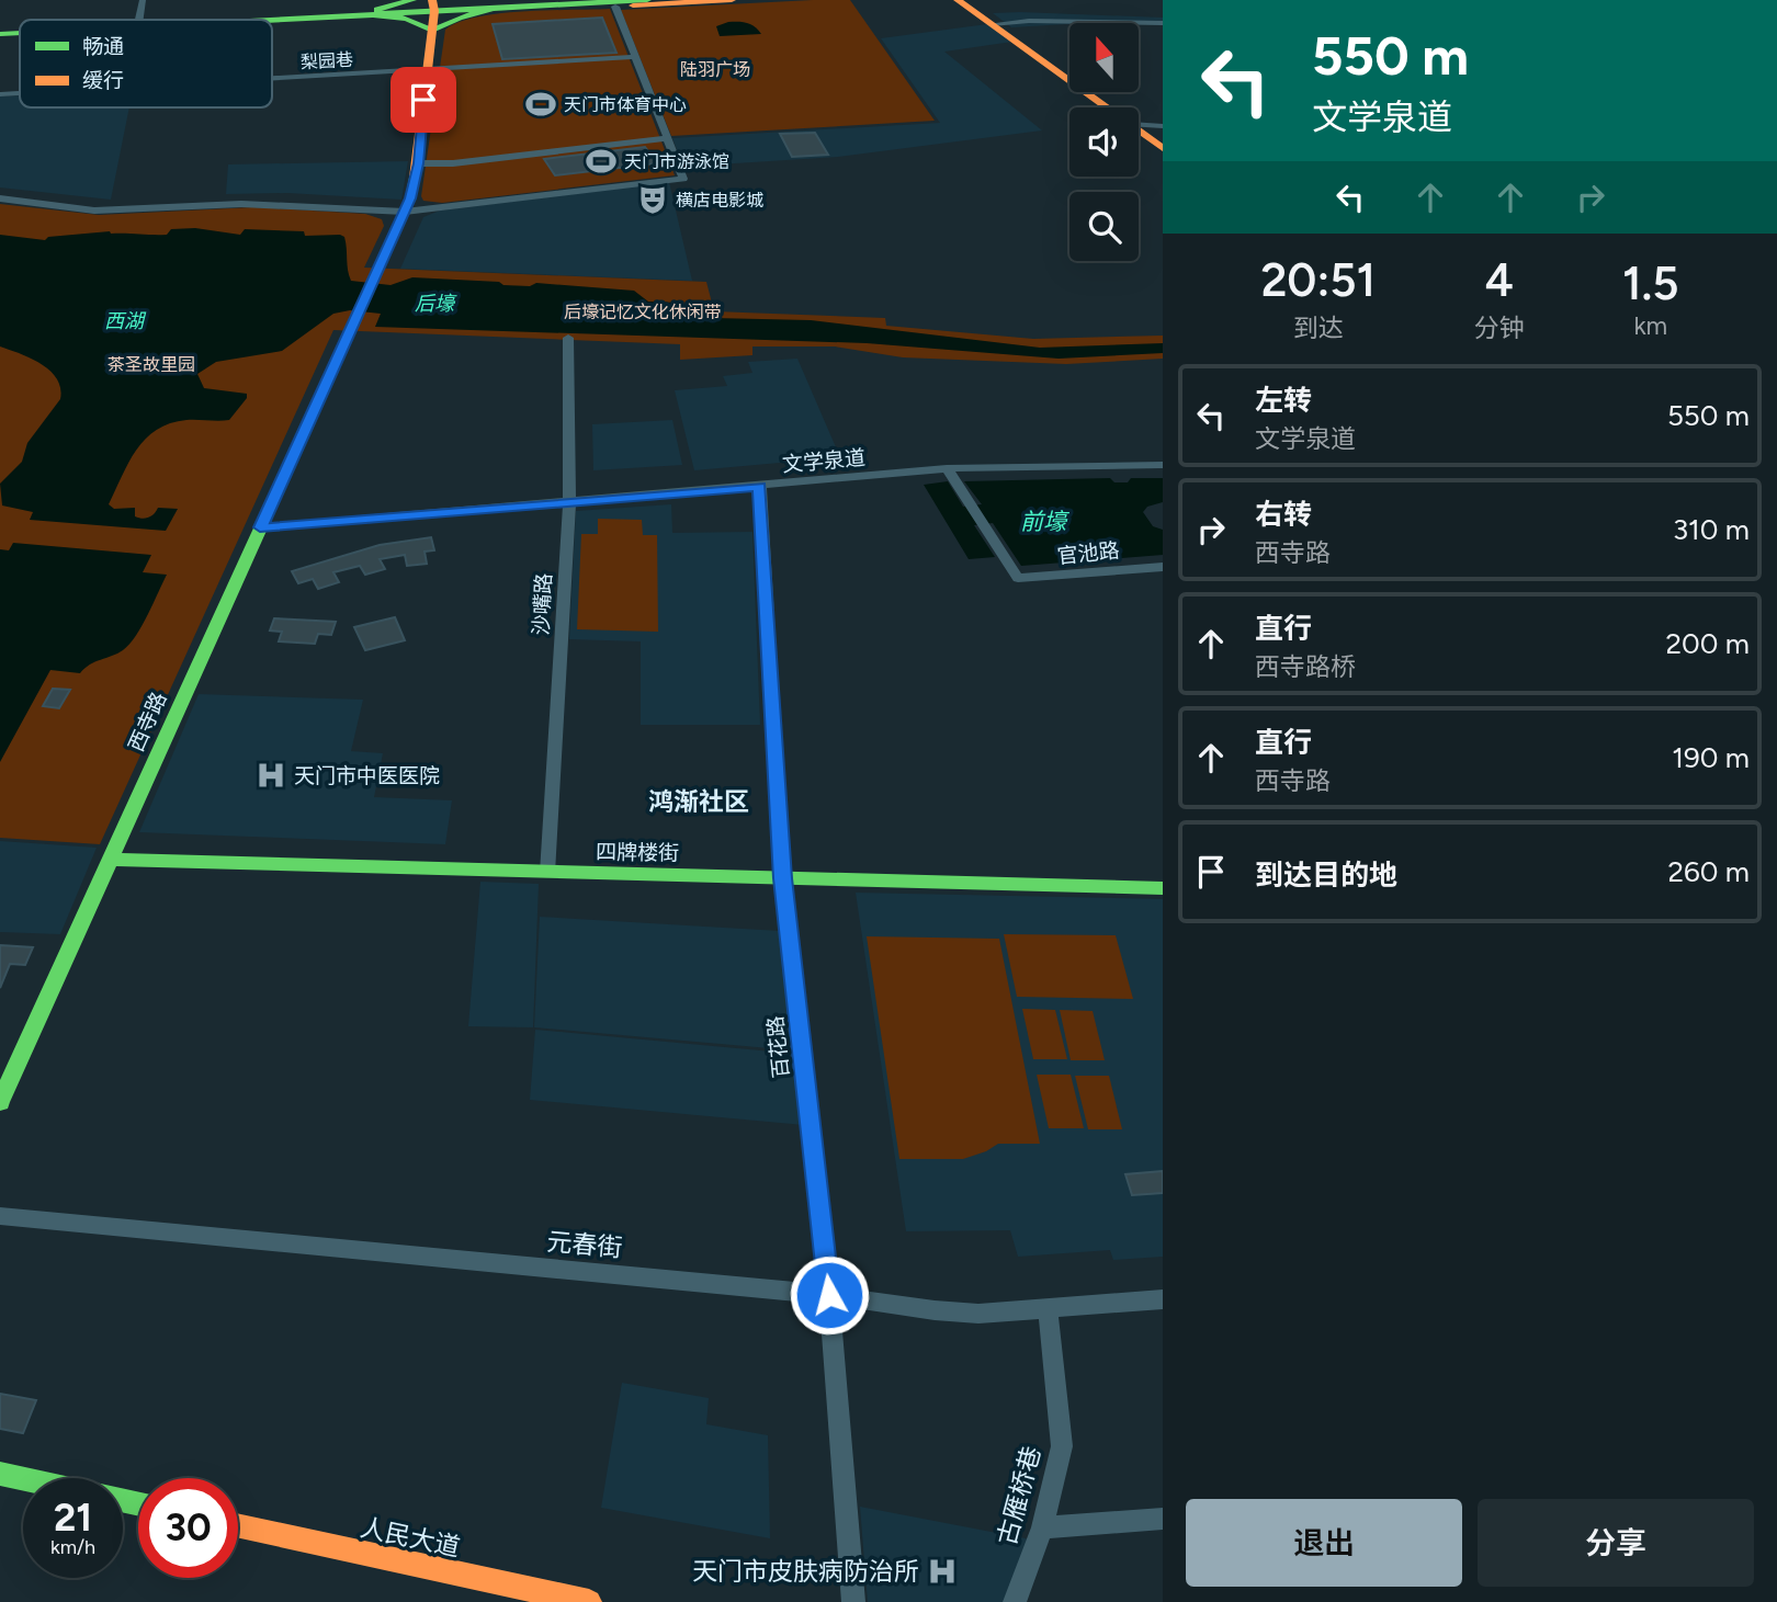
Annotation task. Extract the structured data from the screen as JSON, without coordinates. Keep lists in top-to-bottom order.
{
  "streets": {
    "street": [
      "梨园巷",
      "文学泉道",
      "官池路",
      "沙嘴路",
      "西寺路",
      "四牌楼街",
      "百花路",
      "元春街",
      "古雁桥巷",
      "人民大道"
    ]
  },
  "crossings": [
    ["文学泉道", "官池路"],
    ["文学泉道", "沙嘴路"],
    ["文学泉道", "西寺路"],
    ["文学泉道", "百花路"],
    ["沙嘴路", "四牌楼街"],
    ["西寺路", "四牌楼街"],
    ["四牌楼街", "百花路"],
    ["百花路", "元春街"],
    ["元春街", "古雁桥巷"]
  ],
  "districts": ["鸿渐社区"],
  "water": ["后壕", "西湖", "前壕"],
  "parks": ["陆羽广场", "后壕记忆文化休闲带", "茶圣故里园"],
  "places": {
    "sports": ["天门市体育中心", "天门市游泳馆"],
    "theatre": ["横店电影城"],
    "hospital": ["天门市中医医院", "天门市皮肤病防治所"]
  },
  "legend": ["畅通", "缓行"],
  "north": "top",
  "page": {
    "turn": ["550 m", "文学泉道"],
    "eta": [
      "20:51",
      "到达",
      "4",
      "分钟",
      "1.5",
      "km"
    ],
    "list": [
      {
        "name": "左转",
        "note": "文学泉道",
        "value": "550 m"
      },
      {
        "name": "右转",
        "note": "西寺路",
        "value": "310 m"
      },
      {
        "name": "直行",
        "note": "西寺路桥",
        "value": "200 m"
      },
      {
        "name": "直行",
        "note": "西寺路",
        "value": "190 m"
      },
      {
        "name": "到达目的地",
        "value": "260 m"
      }
    ],
    "speed": "21 km/h",
    "limit": "30",
    "buttons": ["退出", "分享"]
  }
}
